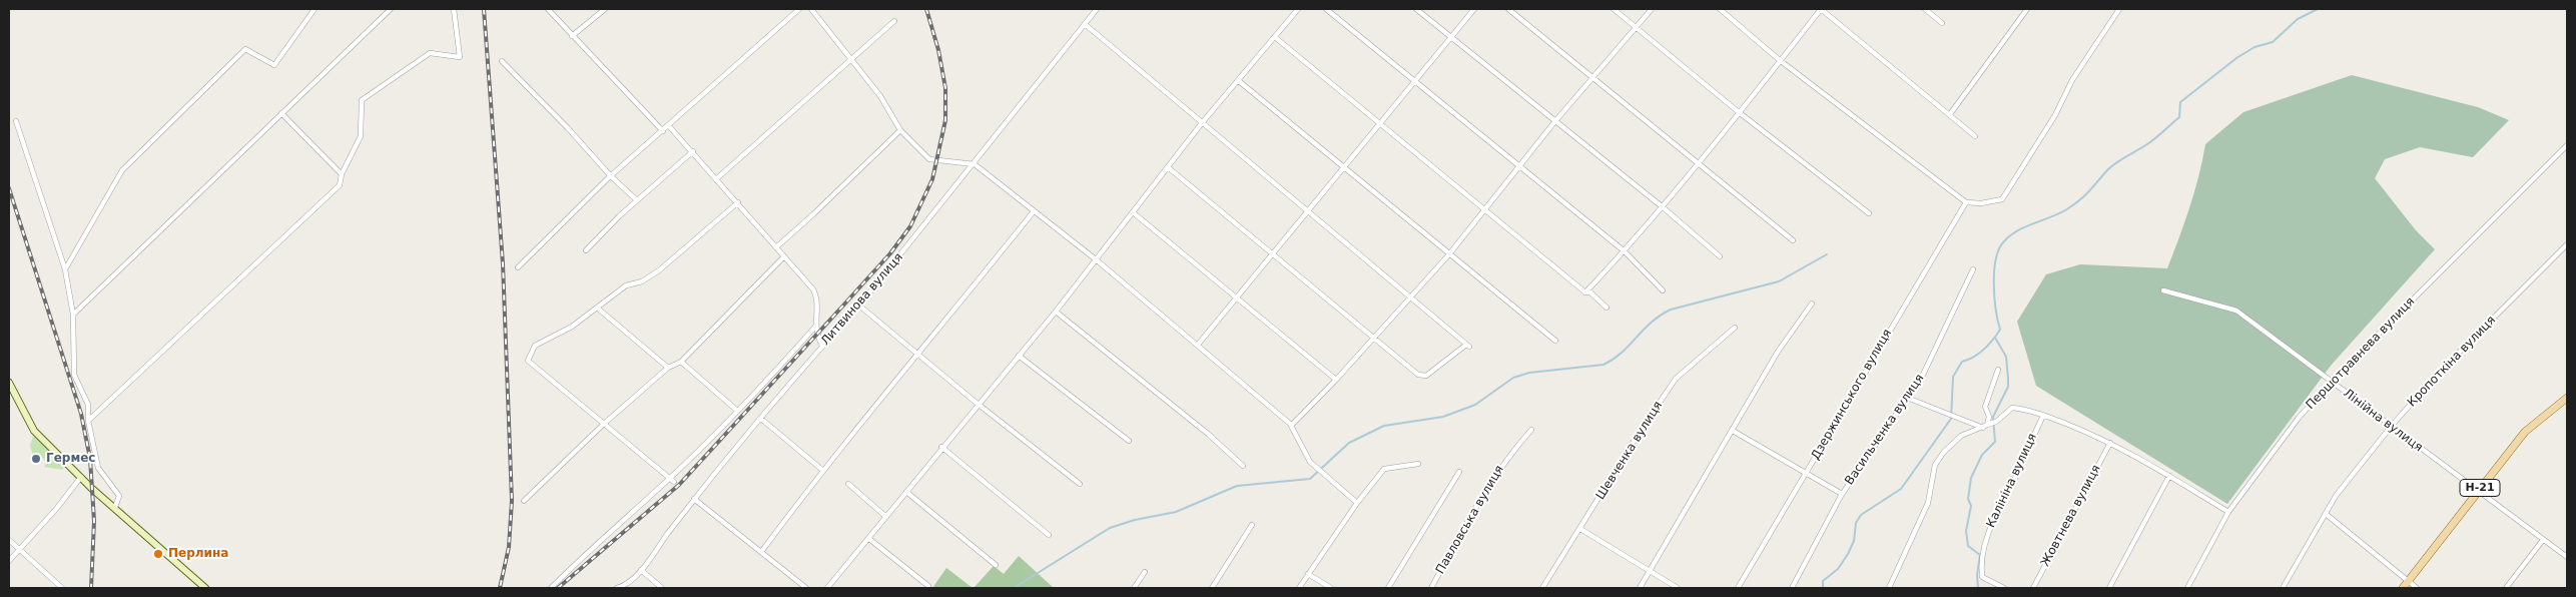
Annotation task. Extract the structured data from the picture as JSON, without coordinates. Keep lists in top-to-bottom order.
{
  "streets": {
    "main road": ["Н-21"],
    "street": [
      "Литвинова вулиця",
      "Першотравнева вулиця",
      "Кропоткіна вулиця",
      "Дзержинського вулиця",
      "Лінійна вулиця",
      "Васильченка вулиця",
      "Шевченка вулиця",
      "Калініна вулиця",
      "Жовтнева вулиця",
      "Павловська вулиця"
    ]
  },
  "crossings": [
    ["Першотравнева вулиця", "Лінійна вулиця"],
    ["Кропоткіна вулиця", "Лінійна вулиця"],
    ["Лінійна вулиця", "Н-21"]
  ],
  "places": ["Гермес", "Перлина"]
}
